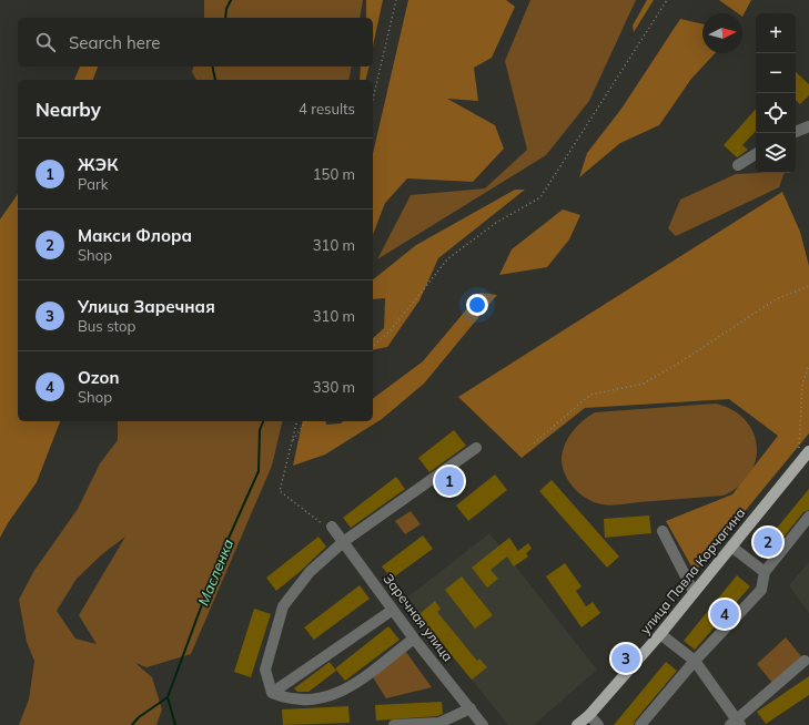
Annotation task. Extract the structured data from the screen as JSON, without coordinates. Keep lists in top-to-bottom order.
{
  "streets": {
    "main road": ["улица Павла Корчагина"],
    "street": ["Заречная улица"]
  },
  "water": ["Масленка"],
  "north": "right",
  "page": {
    "map_buttons": ["+", "−"],
    "search": "Search here",
    "heading": ["Nearby", "4 results"],
    "list": [
      {
        "mark": "1",
        "name": "ЖЭК",
        "note": "Park",
        "value": "150 m"
      },
      {
        "mark": "2",
        "name": "Макси Флора",
        "note": "Shop",
        "value": "310 m"
      },
      {
        "mark": "3",
        "name": "Улица Заречная",
        "note": "Bus stop",
        "value": "310 m"
      },
      {
        "mark": "4",
        "name": "Ozon",
        "note": "Shop",
        "value": "330 m"
      }
    ],
    "pins": [
      "1",
      "2",
      "4",
      "3"
    ]
  }
}
